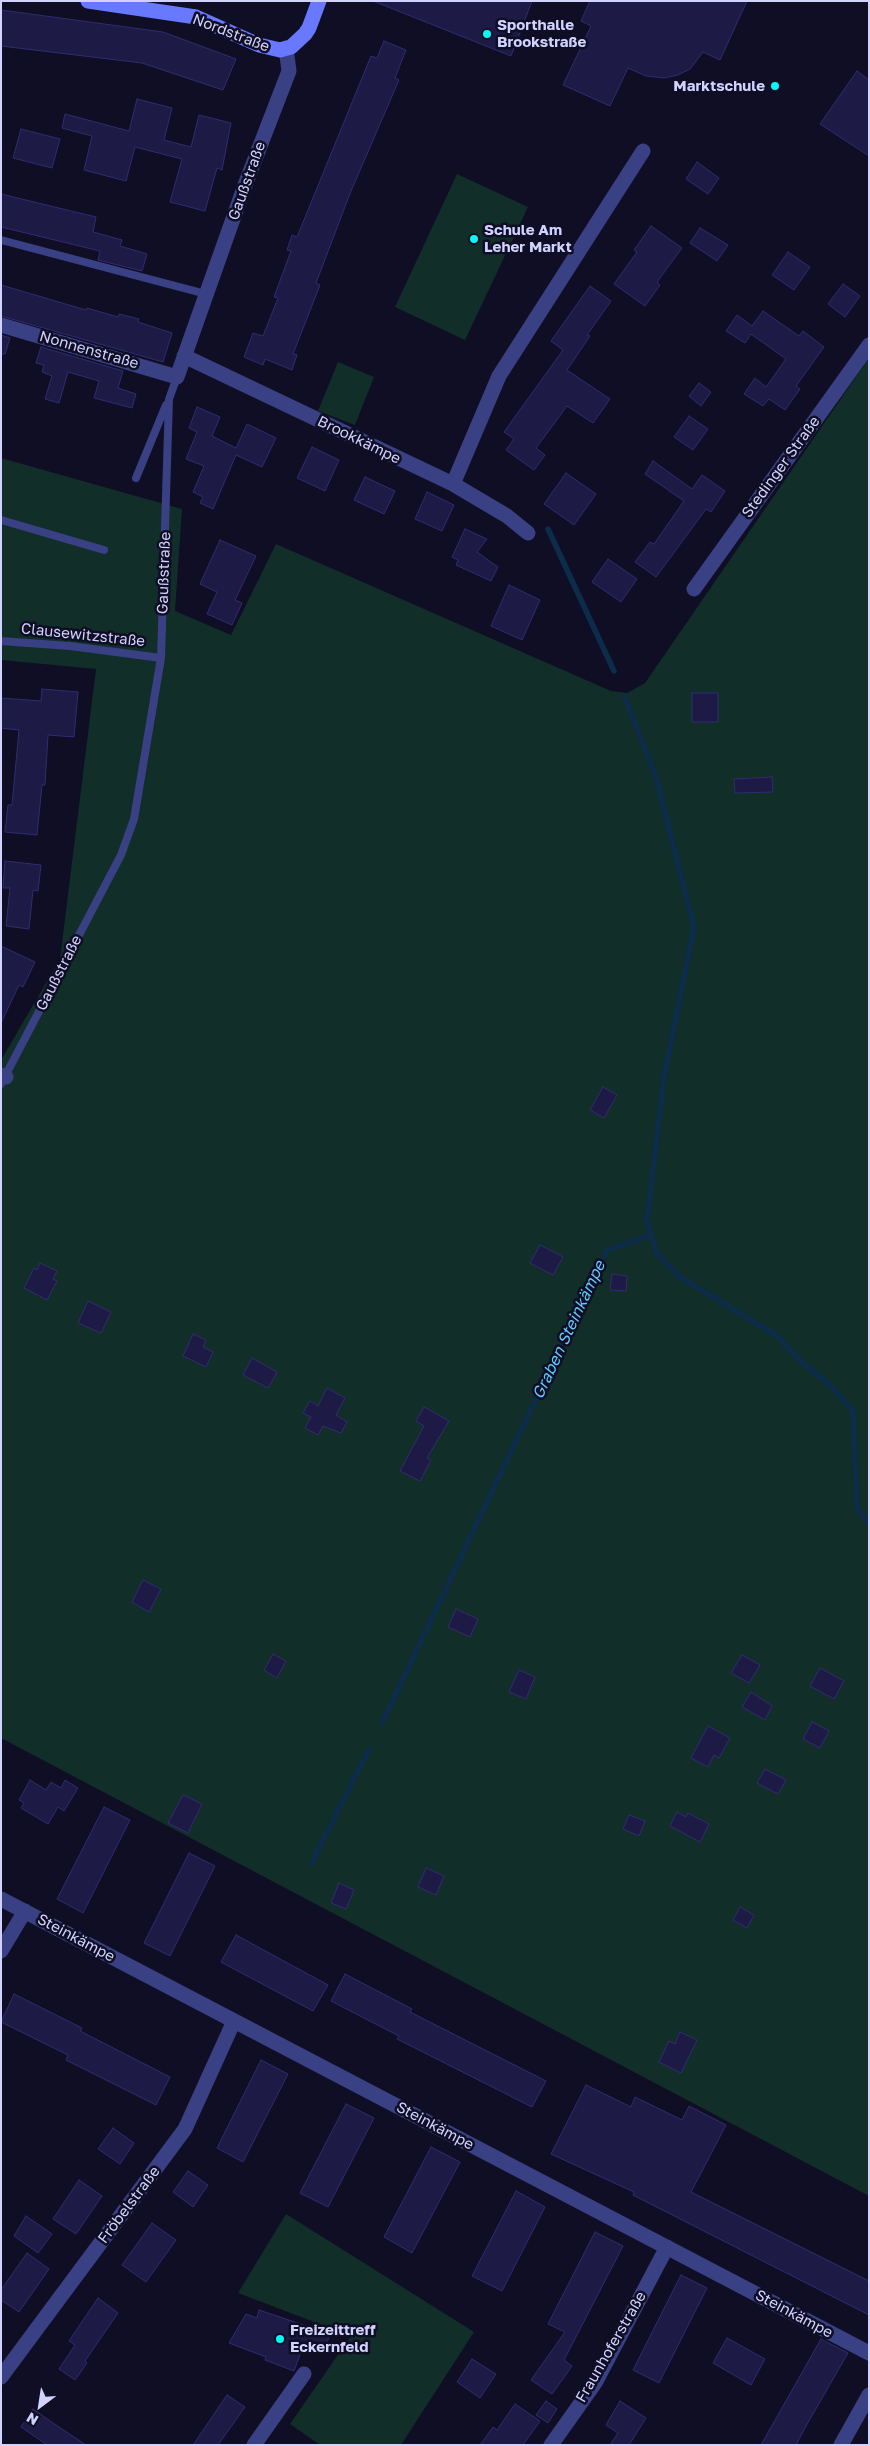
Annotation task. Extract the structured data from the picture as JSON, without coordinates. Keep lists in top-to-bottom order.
{
  "streets": {
    "street": [
      "Nordstraße",
      "Gaußstraße",
      "Nonnenstraße",
      "Brookkämpe",
      "Stedinger Straße",
      "Steinkämpe",
      "Fröbelstraße",
      "Fraunhoferstraße"
    ],
    "lane": ["Clausewitzstraße"]
  },
  "crossings": [
    ["Nordstraße", "Gaußstraße"],
    ["Gaußstraße", "Nonnenstraße"],
    ["Gaußstraße", "Brookkämpe"],
    ["Gaußstraße", "Clausewitzstraße"],
    ["Steinkämpe", "Fröbelstraße"],
    ["Steinkämpe", "Fraunhoferstraße"]
  ],
  "water": ["Graben Steinkämpe"],
  "places": [
    "Sporthalle Brookstraße",
    "Marktschule",
    "Schule Am Leher Markt",
    "Freizeittreff Eckernfeld"
  ],
  "north": "bottom left"
}
